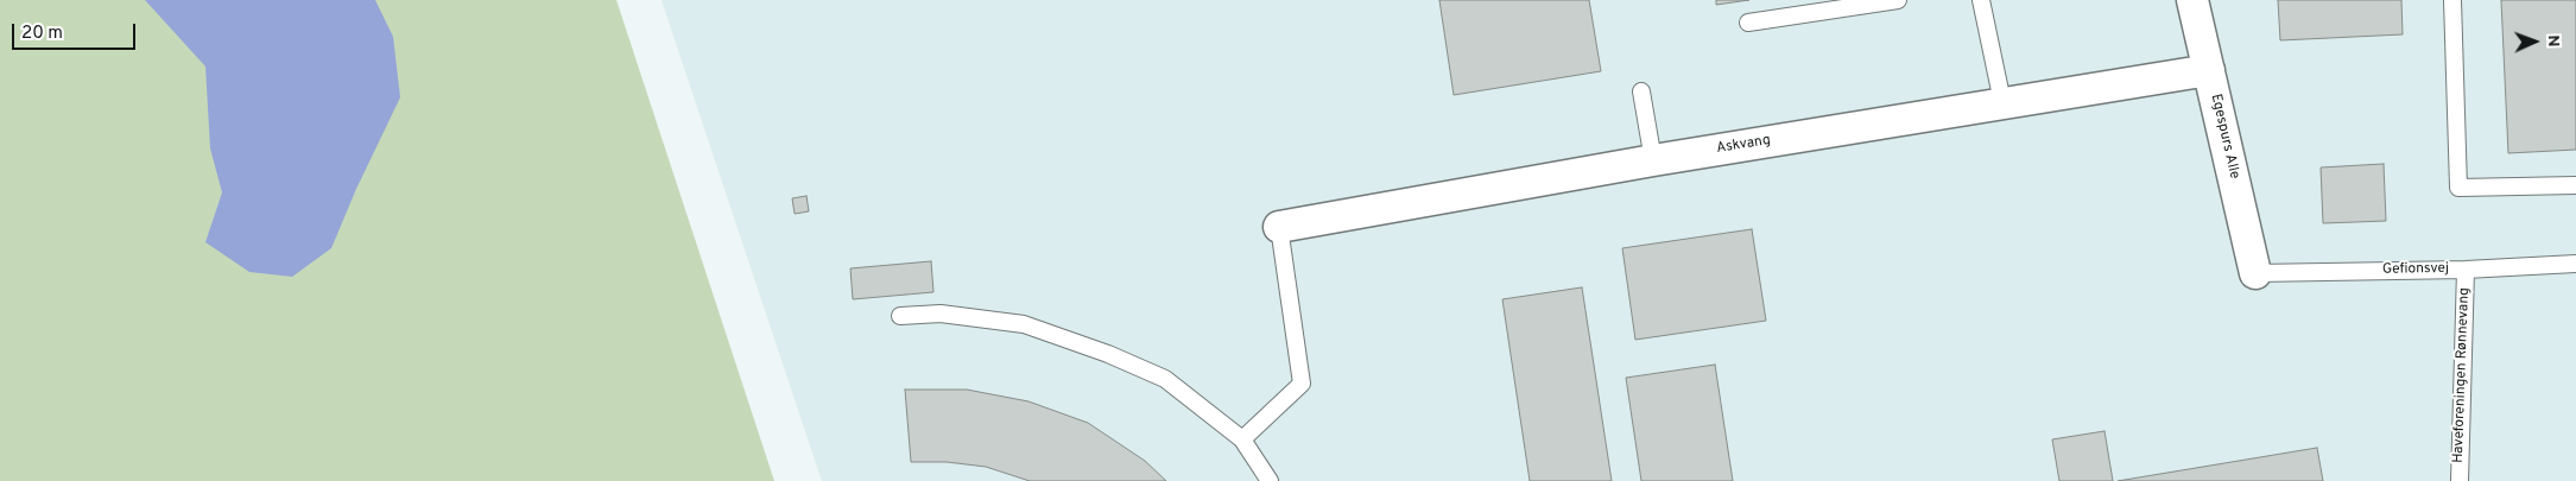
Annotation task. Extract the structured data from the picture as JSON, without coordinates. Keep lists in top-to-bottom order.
{
  "streets": {
    "street": ["Egespurs Alle", "Askvang"],
    "lane": ["Gefionsvej", "Haveforeningen Rønnevang"]
  },
  "crossings": [
    ["Egespurs Alle", "Askvang"],
    ["Egespurs Alle", "Gefionsvej"],
    ["Gefionsvej", "Haveforeningen Rønnevang"]
  ],
  "scale_bar": "20 m",
  "north": "right"
}
